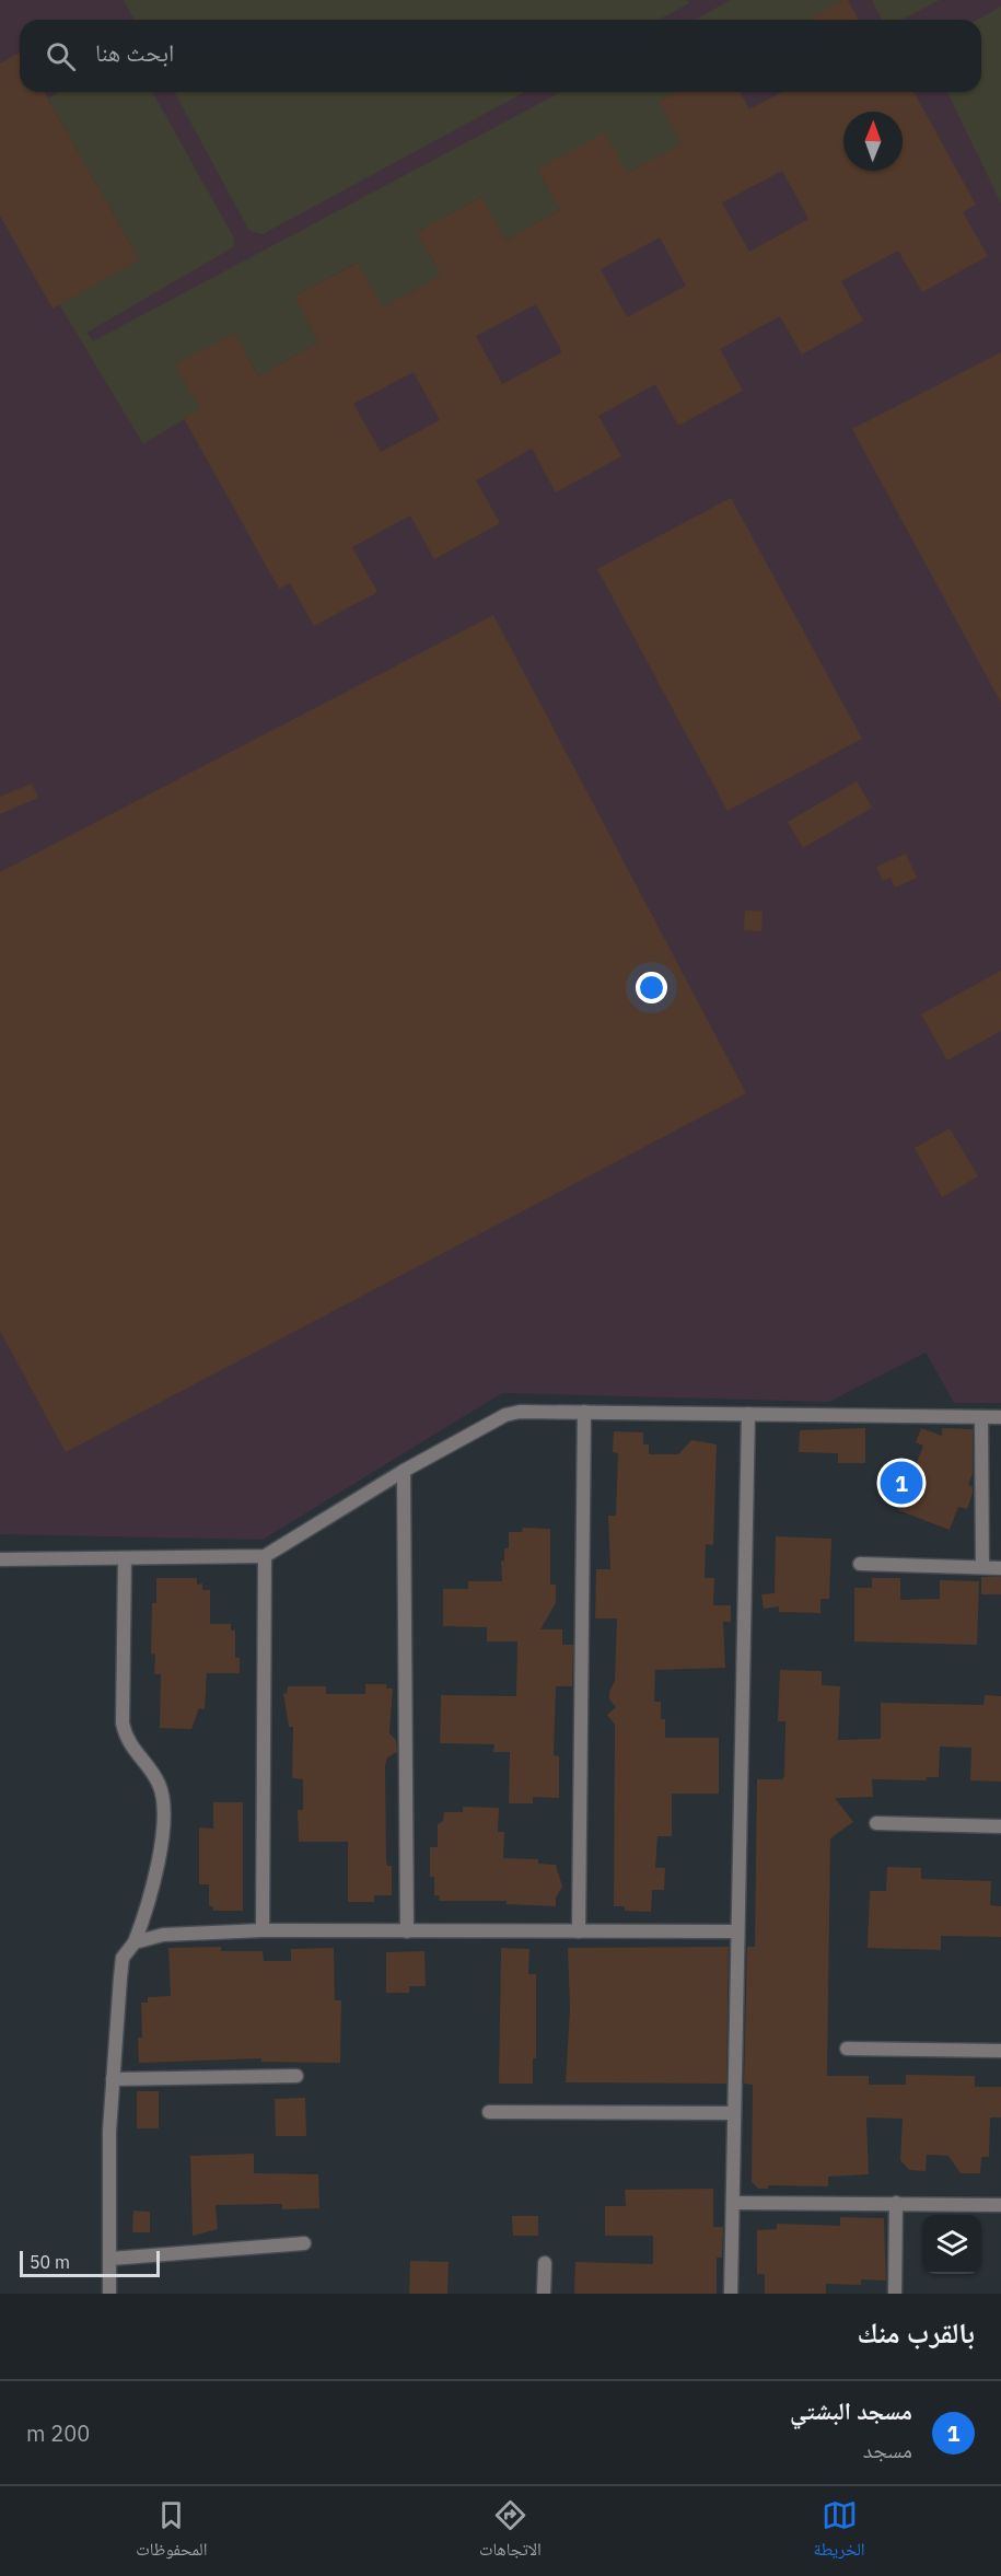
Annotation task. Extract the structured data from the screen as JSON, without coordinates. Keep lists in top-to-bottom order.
{
  "scale_bar": "50 m",
  "north": "top",
  "page": {
    "search": "ابحث هنا",
    "pins": "1",
    "scale": "50 m",
    "heading": "بالقرب منك",
    "list": [
      {
        "mark": "1",
        "name": "مسجد البشتي",
        "note": "مسجد",
        "value": "200 m"
      }
    ],
    "nav": ["الخريطة", "الاتجاهات", "المحفوظات"]
  }
}
